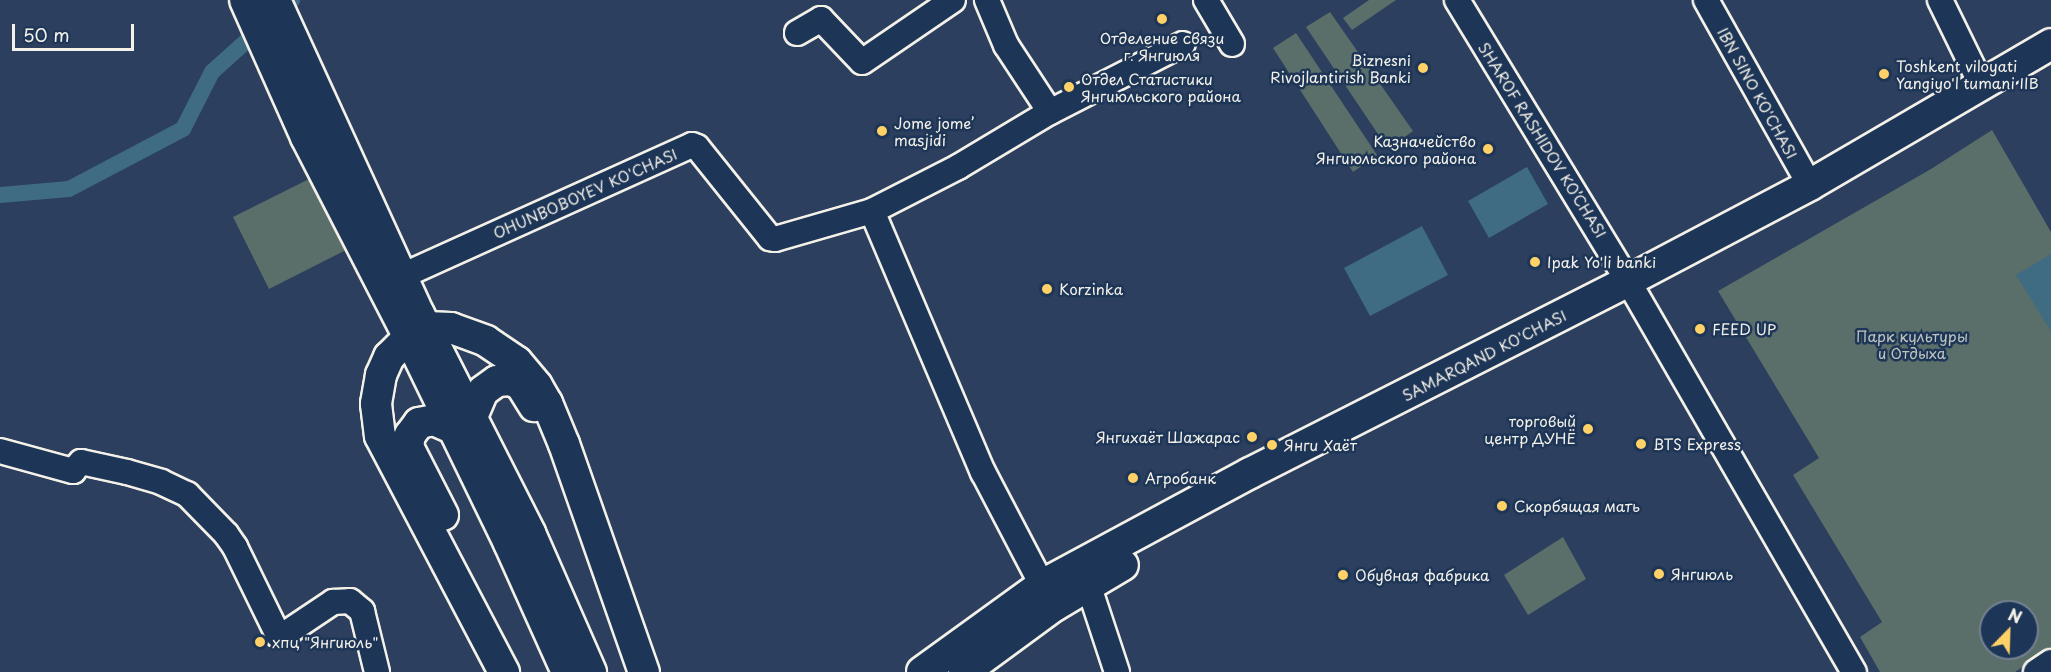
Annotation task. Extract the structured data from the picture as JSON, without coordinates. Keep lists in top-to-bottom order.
{
  "streets": {
    "main road": ["SAMARQAND KO'CHASI"],
    "street": ["IBN SINO KO'CHASI", "SHAROF RASHIDOV KO’CHASI", "OHUNBOBOYEV KO'CHASI"]
  },
  "crossings": [
    ["IBN SINO KO'CHASI", "SAMARQAND KO'CHASI"],
    ["SHAROF RASHIDOV KO’CHASI", "SAMARQAND KO'CHASI"]
  ],
  "parks": ["Парк культуры и Отдыха"],
  "places": [
    "Отделение связи г. Янгиюля",
    "Biznesni Rivojlantirish Banki",
    "Toshkent viloyati Yangiyo'l tumani IIB",
    "Отдел Статистики Янгиюльского района",
    "Jome jome’ masjidi",
    "Казначейство Янгиюльского района",
    "Ipak Yo'li banki",
    "Korzinka",
    "FEED UP",
    "торговый центр ДУНЁ",
    "Янгихаёт Шажарас",
    "BTS Express",
    "Янги Хаёт",
    "Агробанк",
    "Скорбящая мать",
    "Янгиюль",
    "Обувная фабрика",
    "хпц \"Янгиюль\""
  ],
  "scale_bar": "50 m",
  "north": "top right"
}
